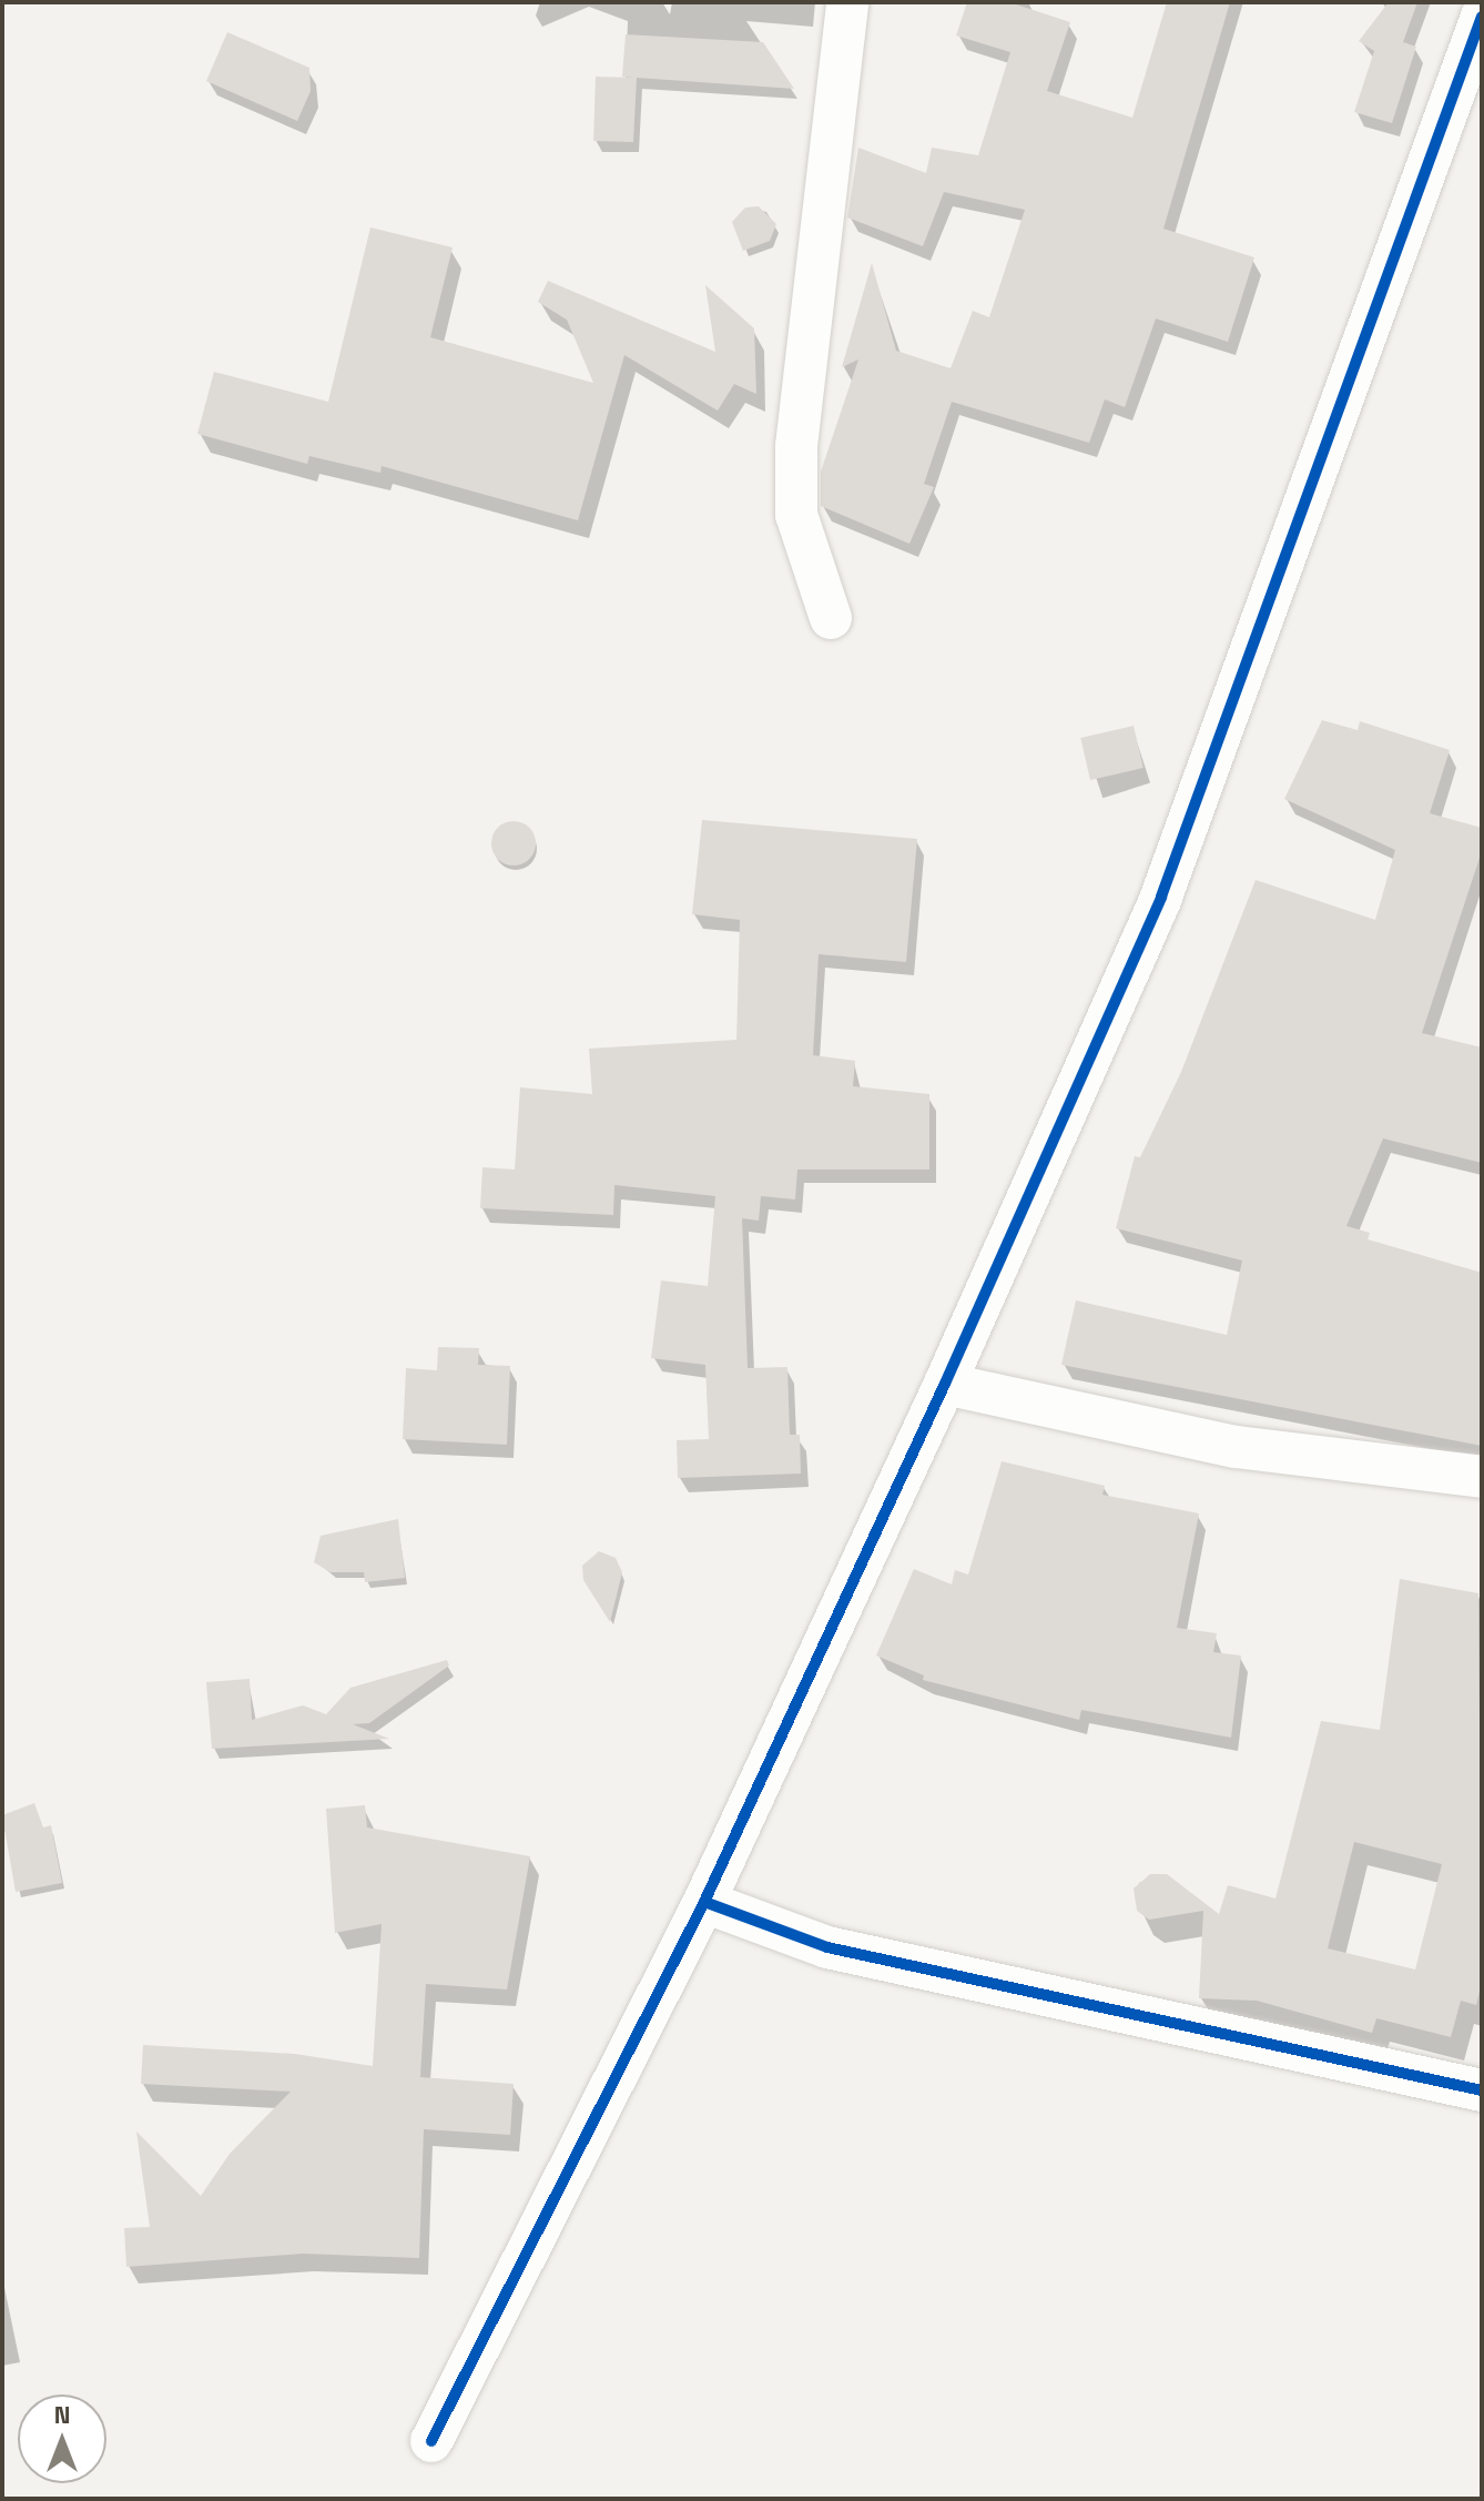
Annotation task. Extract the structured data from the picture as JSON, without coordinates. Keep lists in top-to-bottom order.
{
  "north": "top"
}
